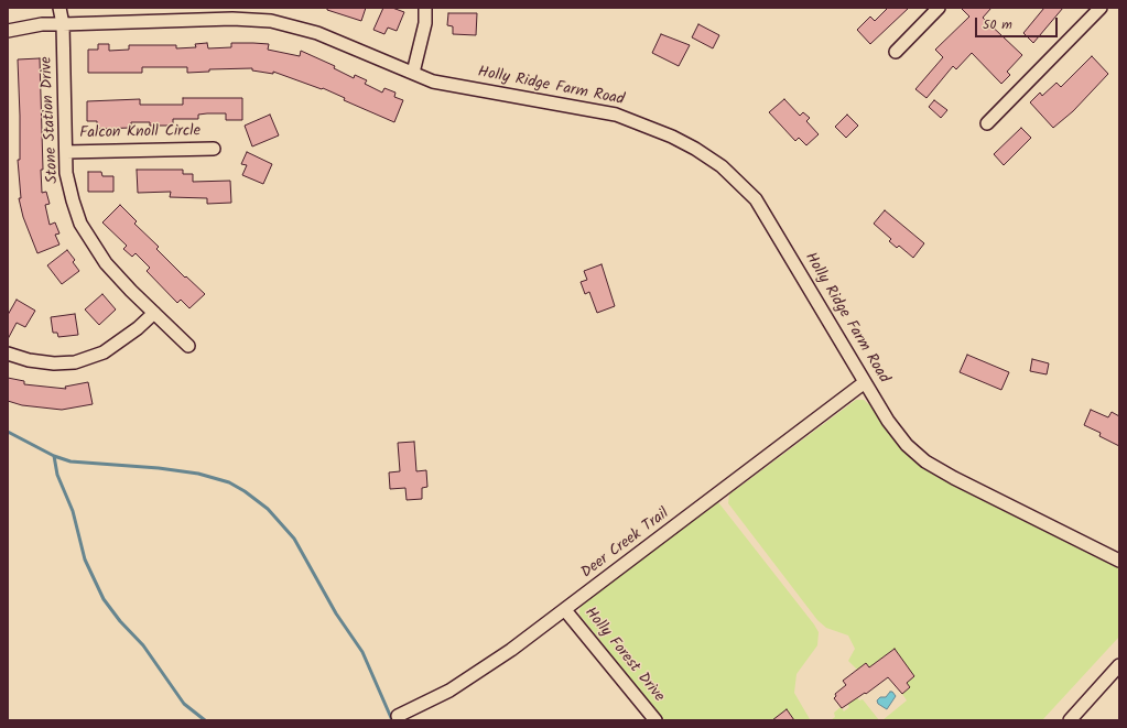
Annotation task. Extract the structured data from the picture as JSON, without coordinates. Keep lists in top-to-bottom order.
{
  "streets": {
    "street": [
      "Holly Ridge Farm Road",
      "Stone Station Drive",
      "Falcon Knoll Circle",
      "Deer Creek Trail",
      "Holly Forest Drive"
    ]
  },
  "crossings": [
    ["Holly Ridge Farm Road", "Stone Station Drive"],
    ["Holly Ridge Farm Road", "Deer Creek Trail"],
    ["Stone Station Drive", "Falcon Knoll Circle"],
    ["Deer Creek Trail", "Holly Forest Drive"]
  ],
  "scale_bar": "50 m"
}
